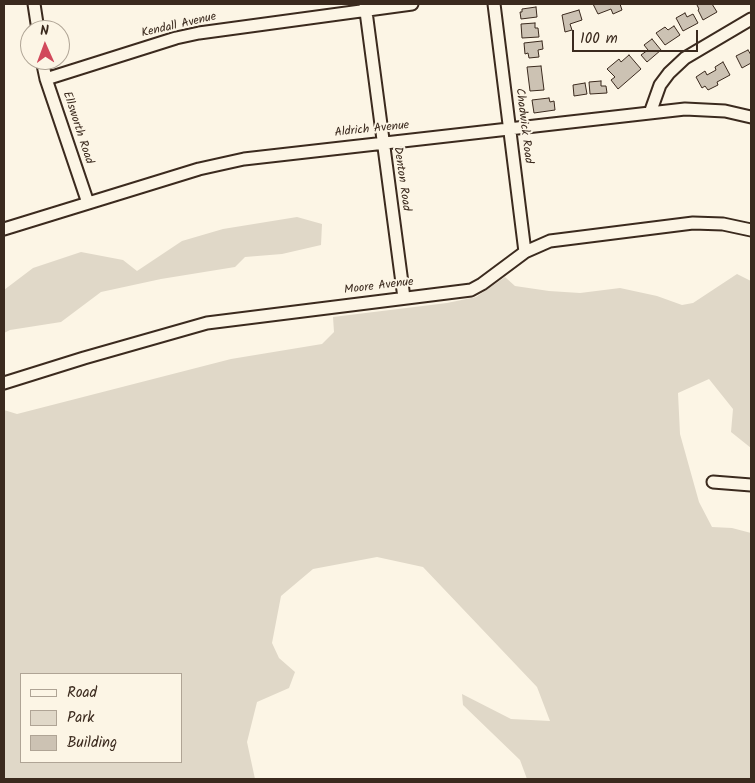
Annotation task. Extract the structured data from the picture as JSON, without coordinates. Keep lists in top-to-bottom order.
{
  "streets": {
    "street": [
      "Kendall Avenue",
      "Chadwick Road",
      "Ellsworth Road",
      "Aldrich Avenue",
      "Denton Road",
      "Moore Avenue"
    ]
  },
  "crossings": [
    ["Kendall Avenue", "Ellsworth Road"],
    ["Kendall Avenue", "Denton Road"],
    ["Chadwick Road", "Aldrich Avenue"],
    ["Chadwick Road", "Moore Avenue"],
    ["Ellsworth Road", "Aldrich Avenue"],
    ["Aldrich Avenue", "Denton Road"],
    ["Denton Road", "Moore Avenue"]
  ],
  "legend": ["Road", "Park", "Building"],
  "scale_bar": "100 m",
  "north": "top"
}
